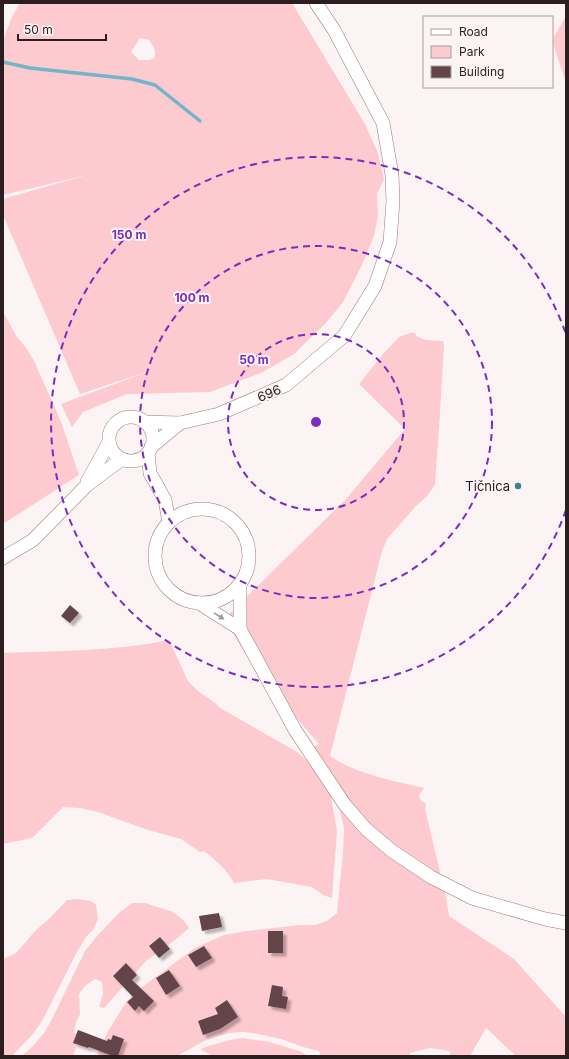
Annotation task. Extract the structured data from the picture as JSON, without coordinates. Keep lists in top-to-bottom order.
{
  "streets": {
    "main road": ["696"]
  },
  "places": ["Tičnica"],
  "legend": ["Road", "Park", "Building"],
  "scale_bar": "50 m",
  "rings": ["150 m", "100 m", "50 m"]
}
